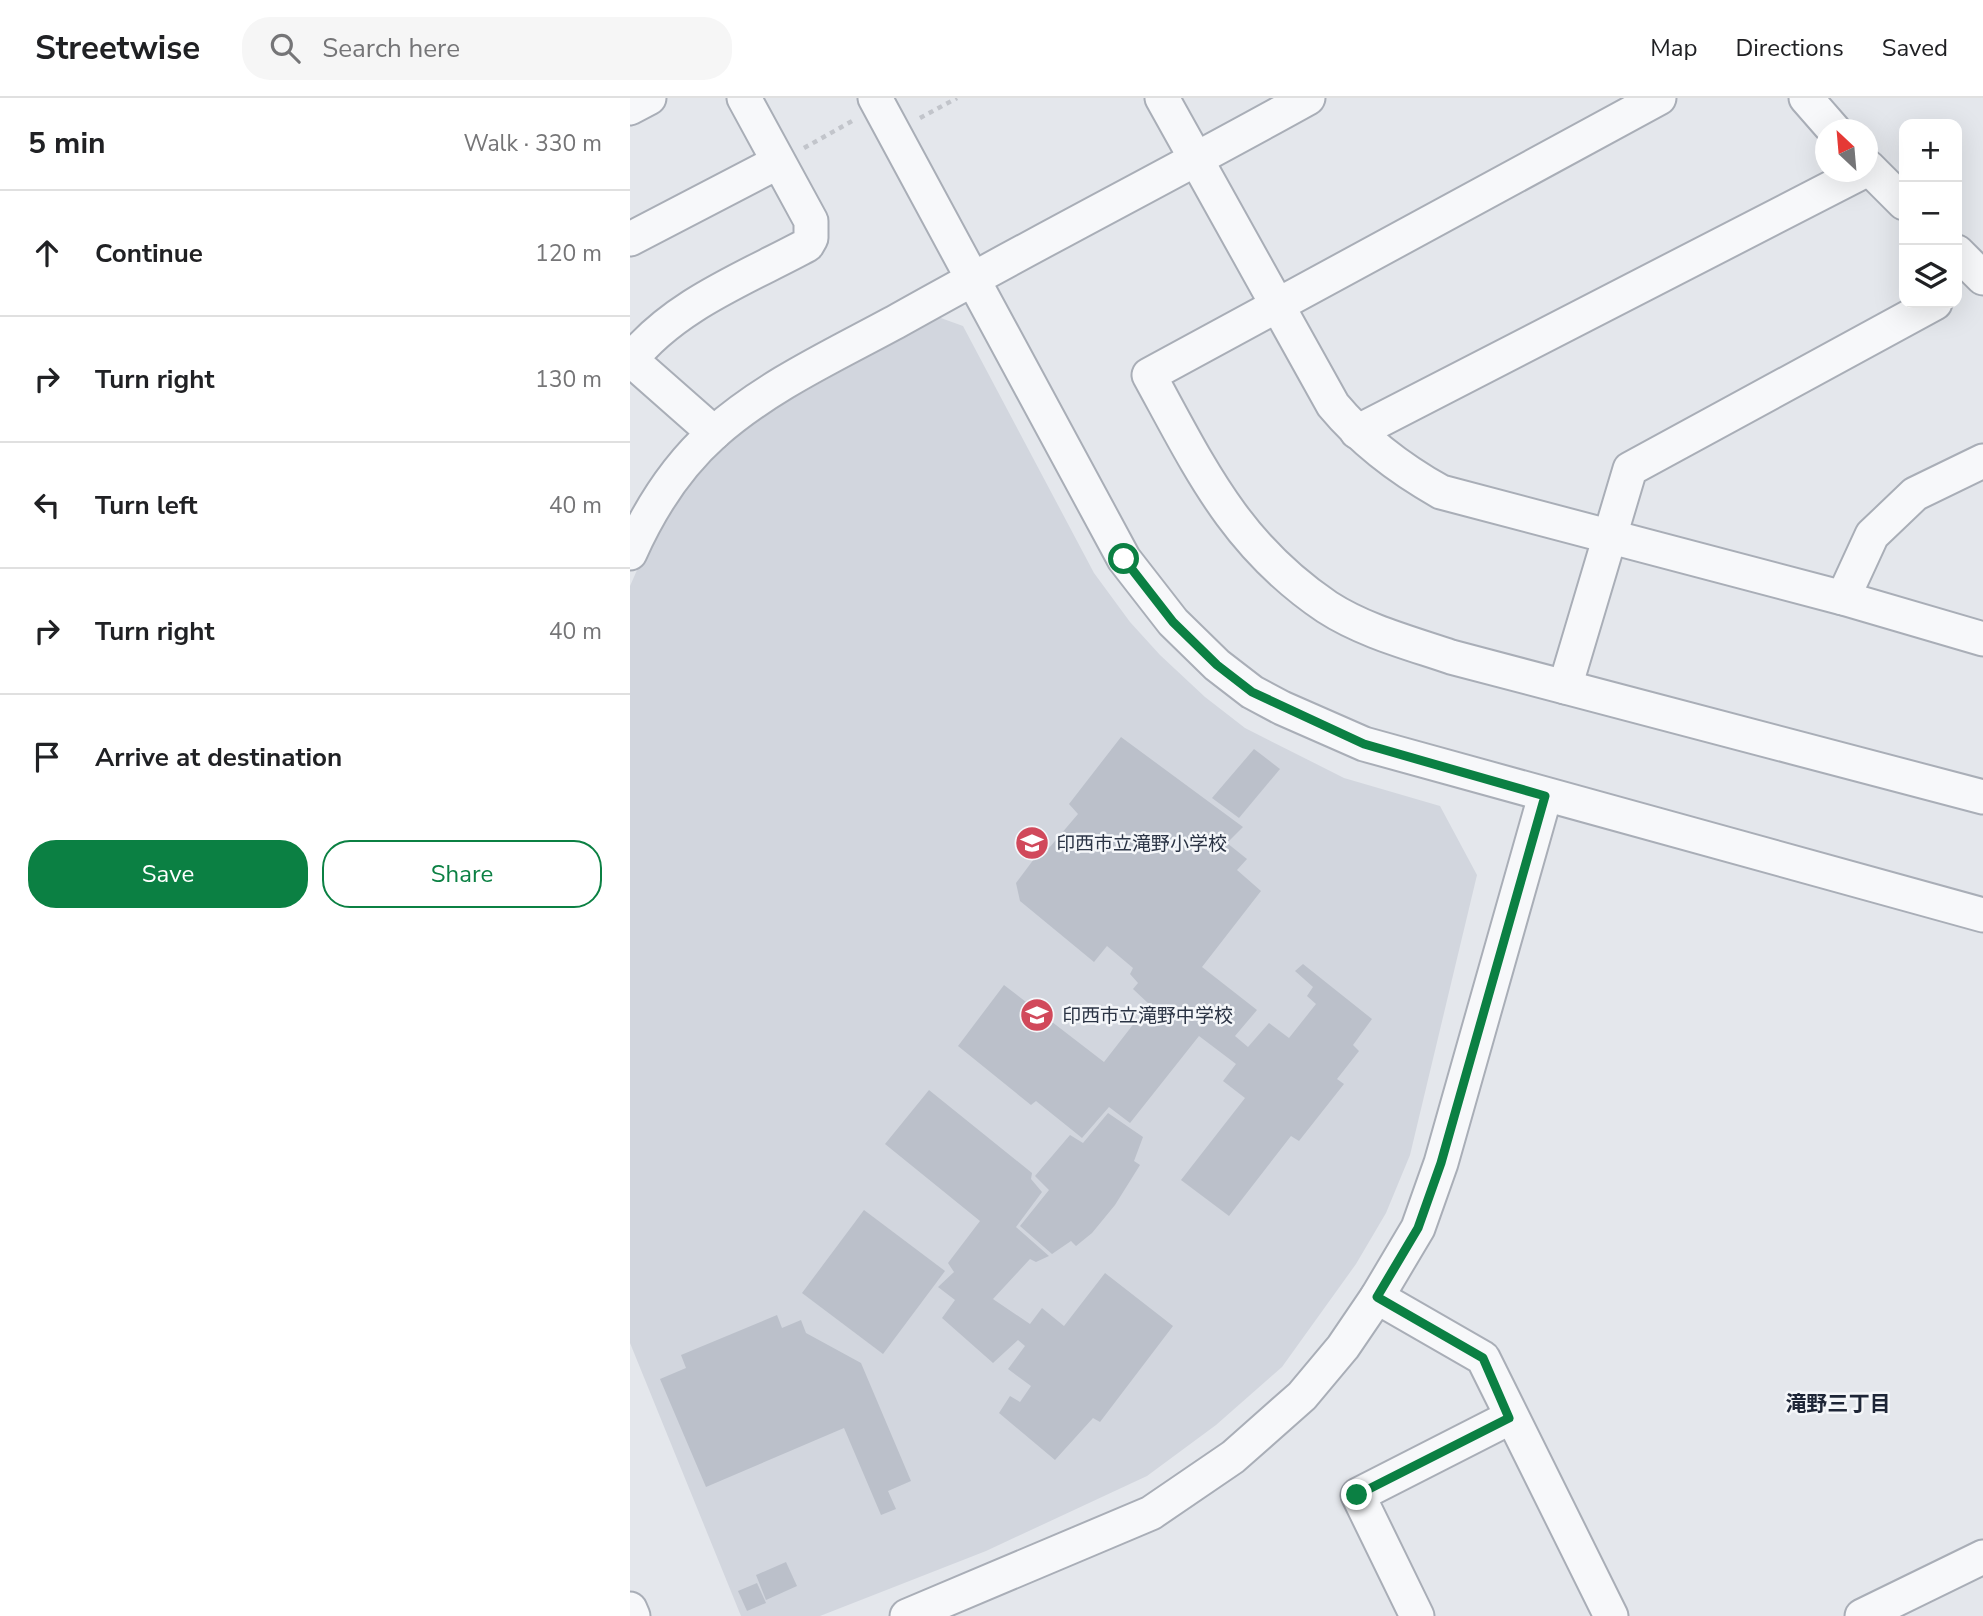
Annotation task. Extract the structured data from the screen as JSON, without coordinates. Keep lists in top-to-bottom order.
{
  "districts": ["滝野三丁目"],
  "places": {
    "school or university": ["印西市立滝野小学校", "印西市立滝野中学校"]
  },
  "north": "top left",
  "page": {
    "header": "Streetwise",
    "search": "Search here",
    "nav": ["Map", "Directions", "Saved"],
    "heading": ["5 min", "Walk · 330 m"],
    "map_buttons": ["+", "−"],
    "list": [
      ["Continue", "120 m"],
      ["Turn right", "130 m"],
      ["Turn left", "40 m"],
      ["Turn right", "40 m"],
      "Arrive at destination"
    ],
    "buttons": ["Save", "Share"]
  }
}
